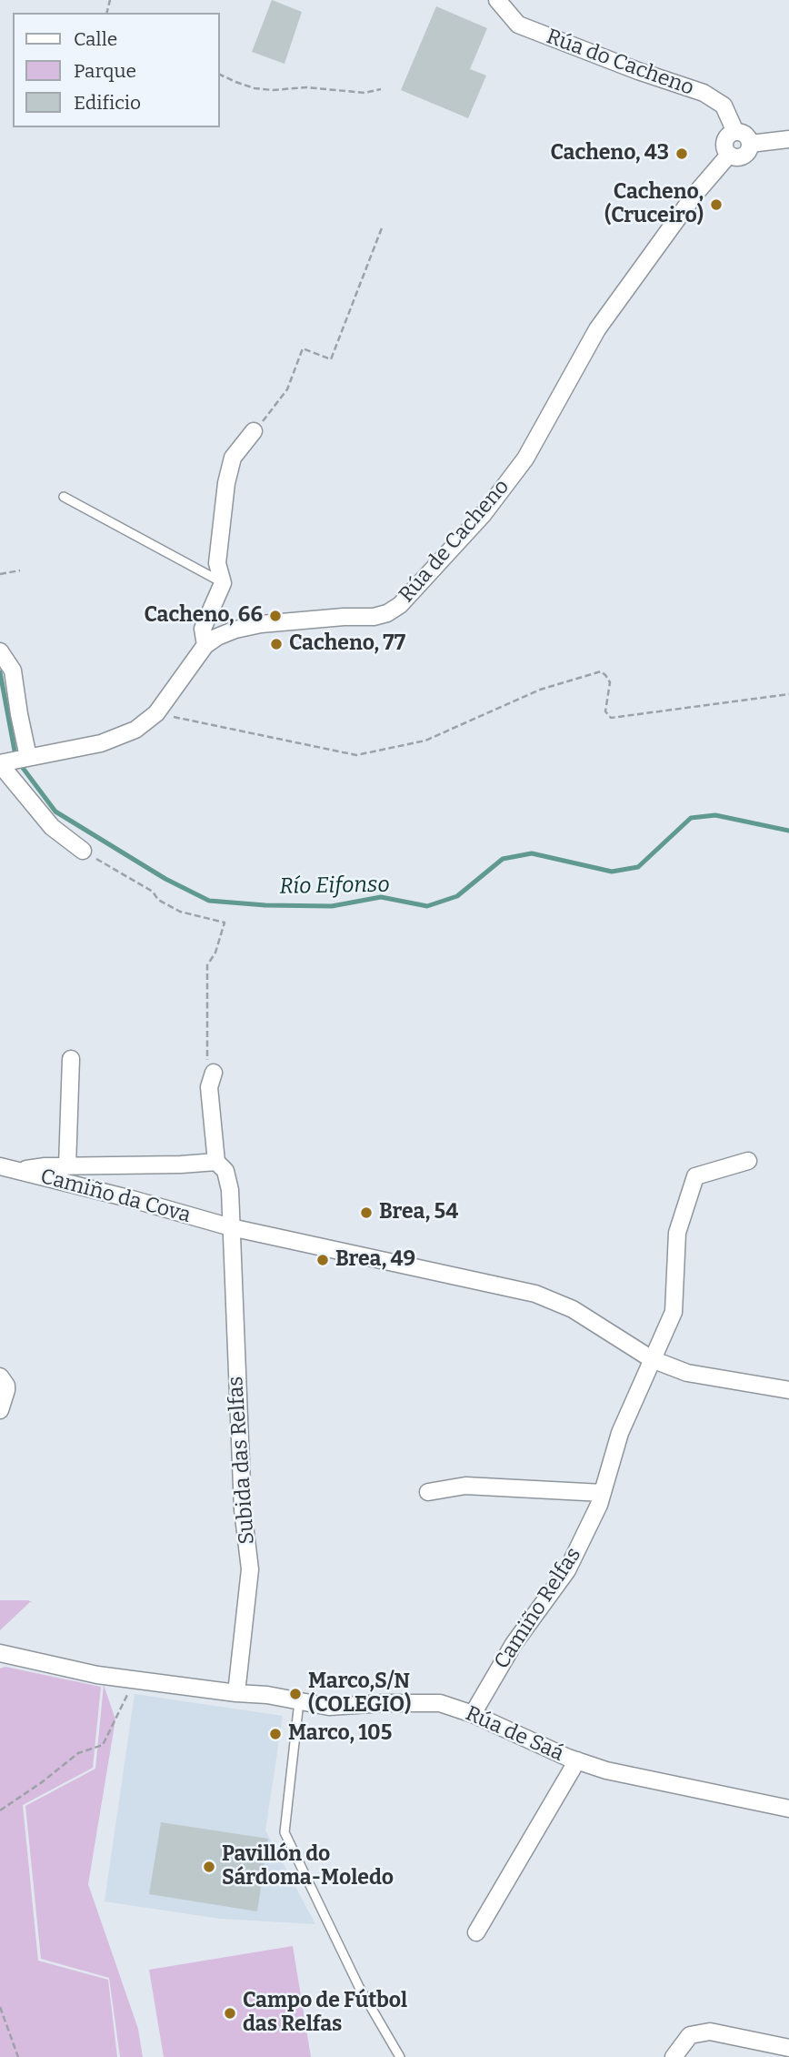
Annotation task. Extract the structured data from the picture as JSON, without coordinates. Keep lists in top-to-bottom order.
{
  "streets": {
    "street": [
      "Rúa do Cacheno",
      "Rúa de Cacheno",
      "Camiño da Cova",
      "Subida das Relfas",
      "Camiño Relfas",
      "Rúa de Saá"
    ]
  },
  "crossings": [
    ["Rúa do Cacheno", "Rúa de Cacheno"],
    ["Camiño da Cova", "Subida das Relfas"],
    ["Camiño da Cova", "Camiño Relfas"],
    ["Subida das Relfas", "Rúa de Saá"],
    ["Camiño Relfas", "Rúa de Saá"]
  ],
  "water": ["Río Eifonso"],
  "places": [
    "Cacheno, 43",
    "Cacheno, (Cruceiro)",
    "Cacheno, 66",
    "Cacheno, 77",
    "Brea, 54",
    "Brea, 49",
    "Marco,S/N (COLEGIO)",
    "Marco, 105",
    "Pavillón do Sárdoma-Moledo",
    "Campo de Fútbol das Relfas"
  ],
  "legend": ["Calle", "Parque", "Edificio"]
}
